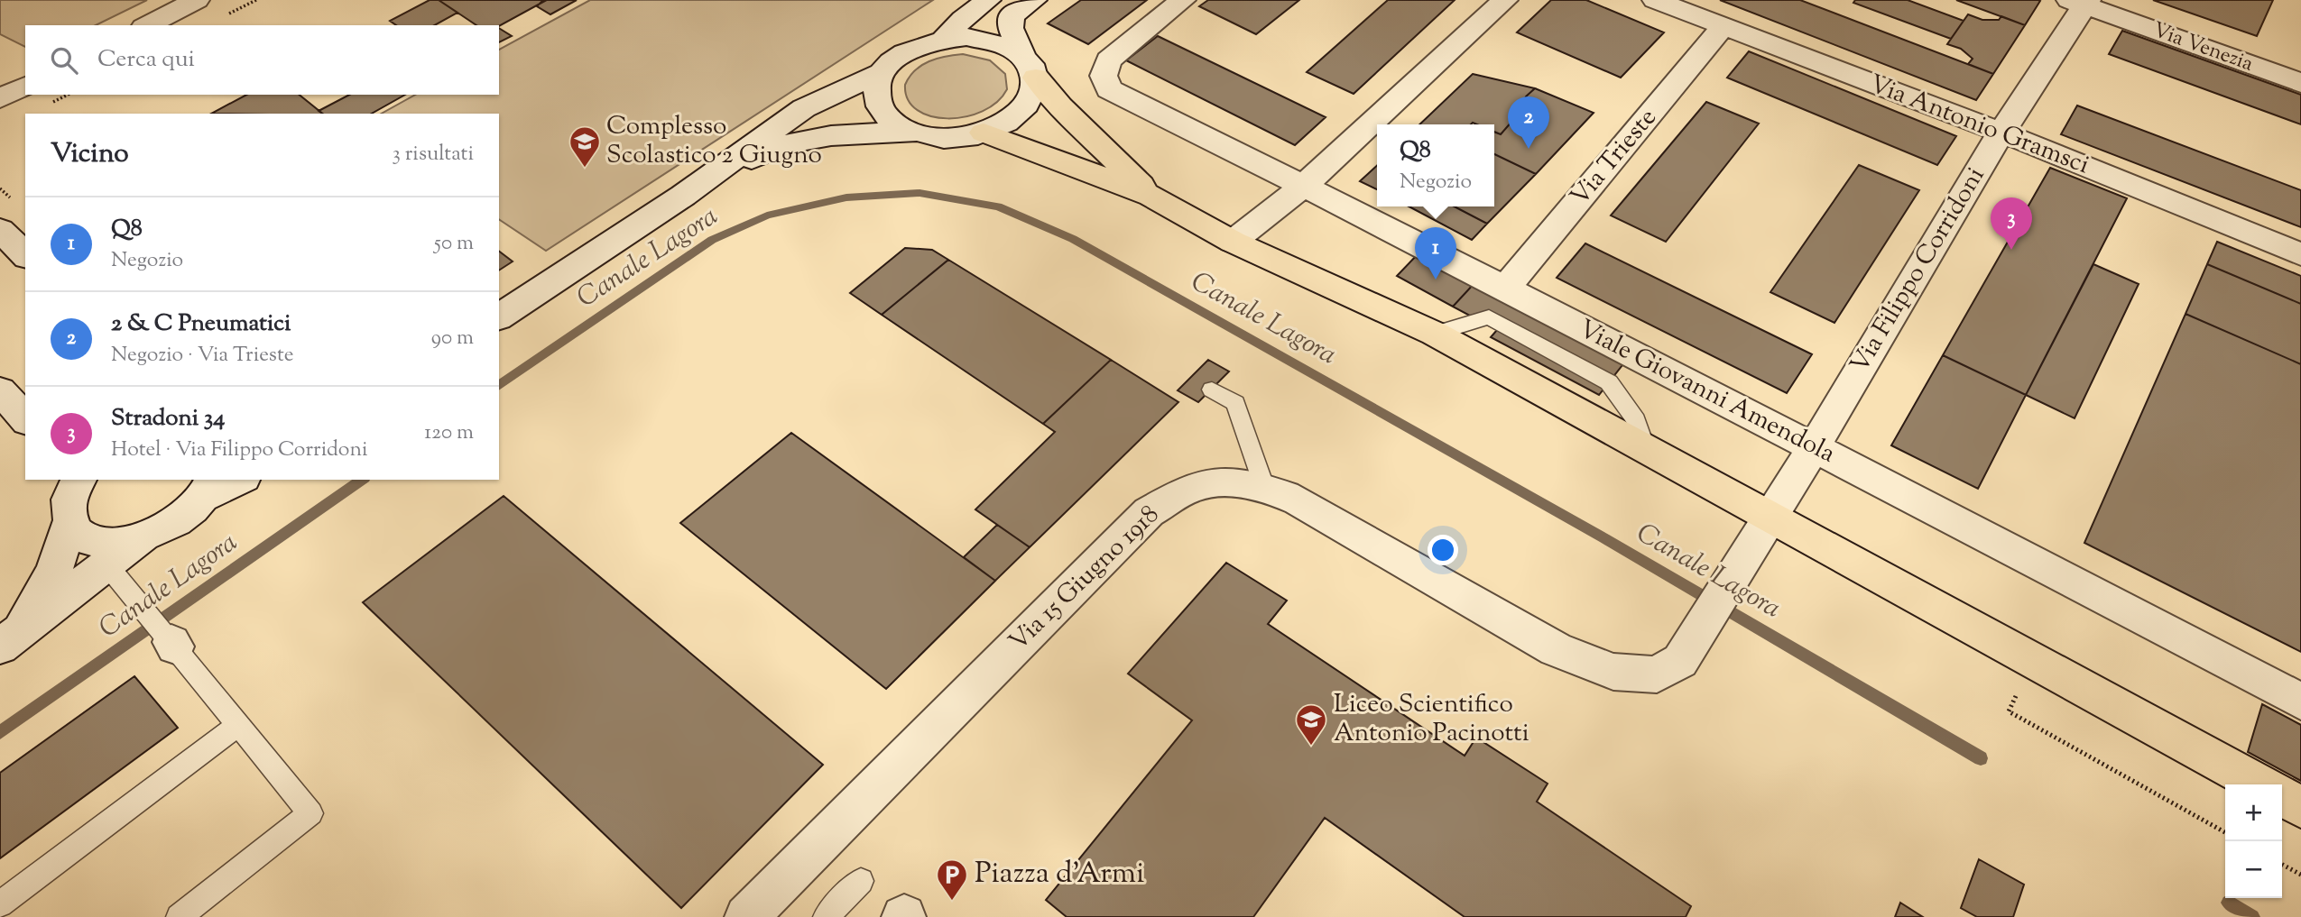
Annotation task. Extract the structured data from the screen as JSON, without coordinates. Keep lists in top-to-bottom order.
{
  "streets": {
    "street": [
      "Via Venezia",
      "Via Antonio Gramsci",
      "Via Trieste",
      "Via Filippo Corridoni",
      "Viale Giovanni Amendola",
      "Via 15 Giugno 1918"
    ]
  },
  "crossings": [
    ["Via Venezia", "Via Filippo Corridoni"],
    ["Via Antonio Gramsci", "Via Trieste"],
    ["Via Antonio Gramsci", "Via Filippo Corridoni"],
    ["Via Trieste", "Viale Giovanni Amendola"],
    ["Via Filippo Corridoni", "Viale Giovanni Amendola"],
    ["Via Filippo Corridoni", "Via 15 Giugno 1918"],
    ["Viale Giovanni Amendola", "Via 15 Giugno 1918"]
  ],
  "water": ["Canale Lagora"],
  "places": {
    "school or university": ["Complesso Scolastico 2 Giugno", "Liceo Scientifico Antonio Pacinotti"],
    "parking": ["Piazza d'Armi"]
  },
  "page": {
    "search": "Cerca qui",
    "pins": ["2", "3", "1"],
    "heading": ["Vicino", "3 risultati"],
    "popup": ["Q8", "Negozio"],
    "list": [
      {
        "mark": "1",
        "name": "Q8",
        "note": "Negozio",
        "value": "50 m"
      },
      {
        "mark": "2",
        "name": "2 & C Pneumatici",
        "note": "Negozio · Via Trieste",
        "value": "90 m"
      },
      {
        "mark": "3",
        "name": "Stradoni 34",
        "note": "Hotel · Via Filippo Corridoni",
        "value": "120 m"
      }
    ],
    "map_buttons": ["+", "−"]
  }
}
